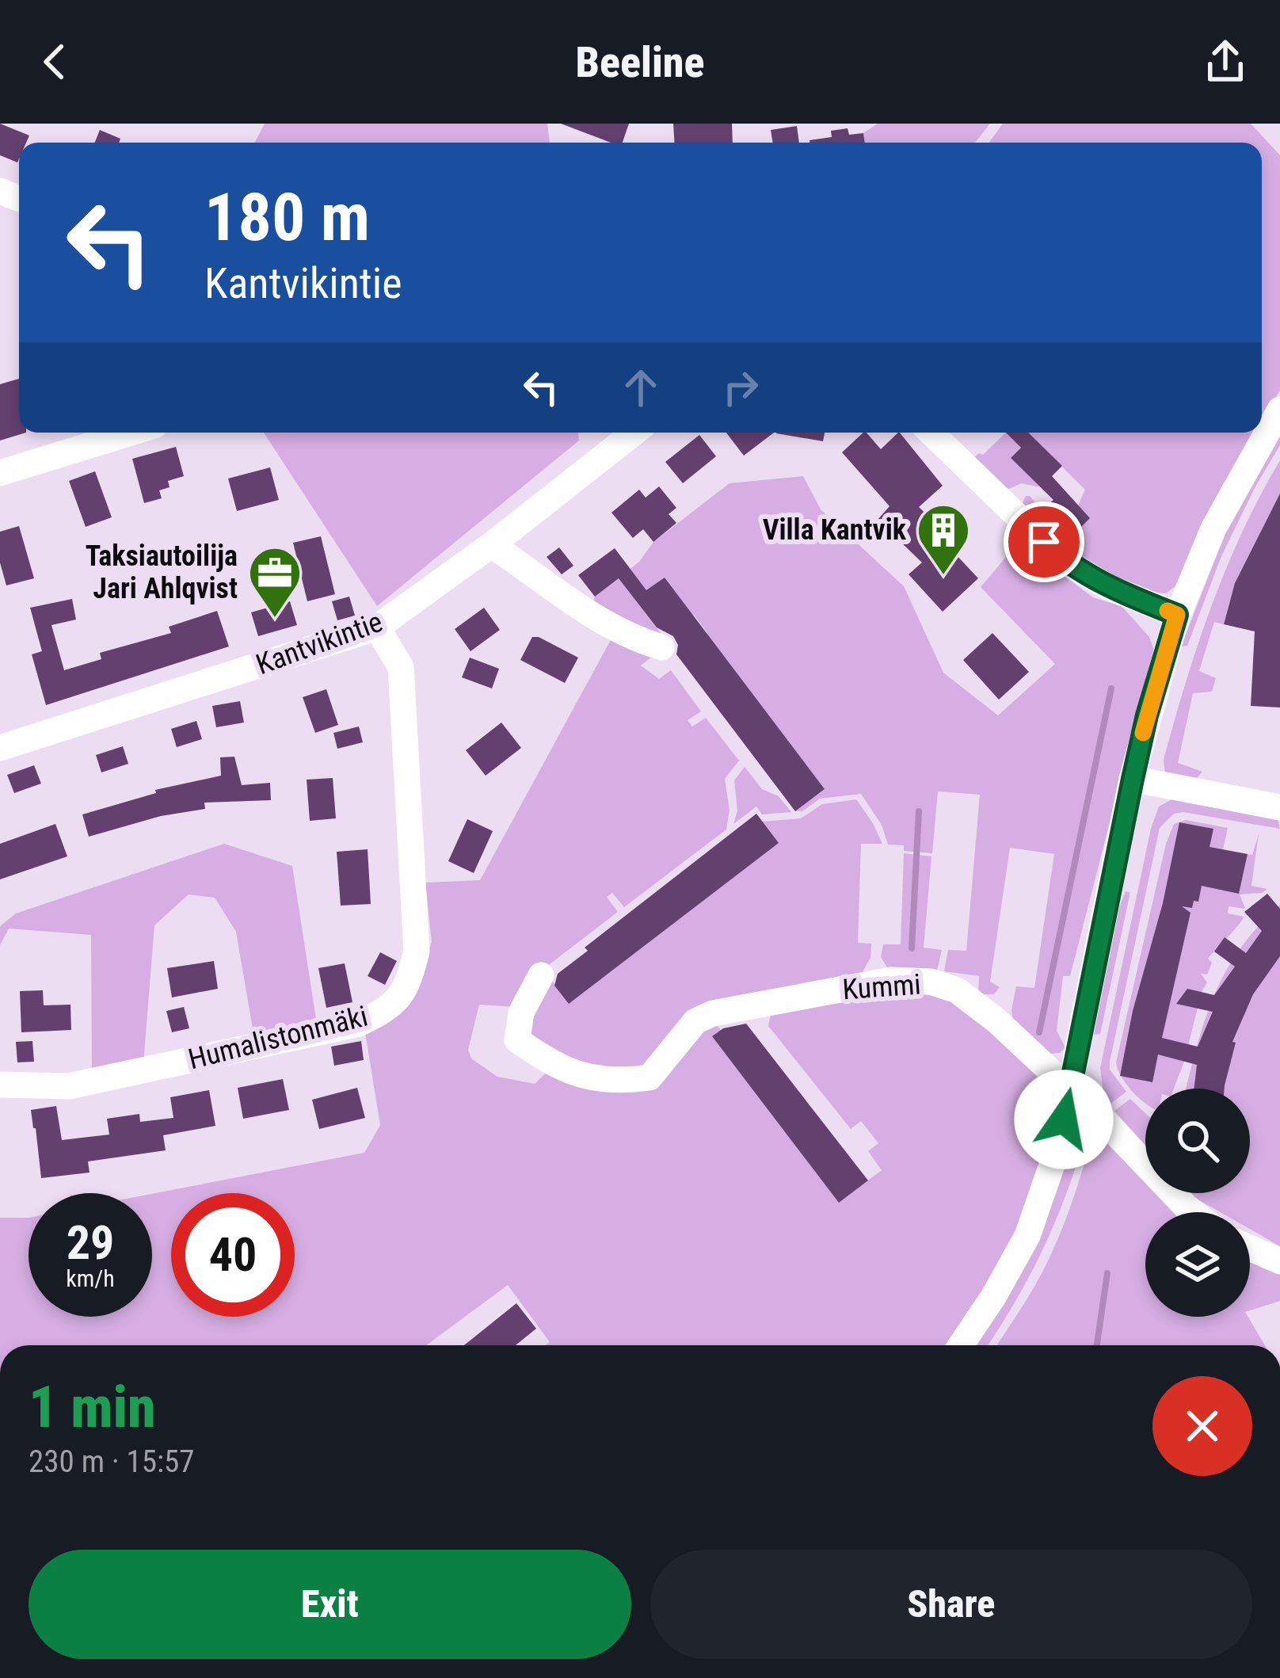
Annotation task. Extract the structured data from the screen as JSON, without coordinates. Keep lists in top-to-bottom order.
{
  "streets": {
    "street": ["Kantvikintie", "Kummi", "Humalistonmäki"]
  },
  "crossings": [
    ["Kantvikintie", "Humalistonmäki"]
  ],
  "places": {
    "building": ["Villa Kantvik"],
    "office": ["Taksiautoilija Jari Ahlqvist"]
  },
  "page": {
    "header": "Beeline",
    "turn": ["180 m", "Kantvikintie"],
    "speed": "29 km/h",
    "limit": "40",
    "heading": ["1 min", "230 m · 15:57"],
    "buttons": ["Exit", "Share"]
  }
}
